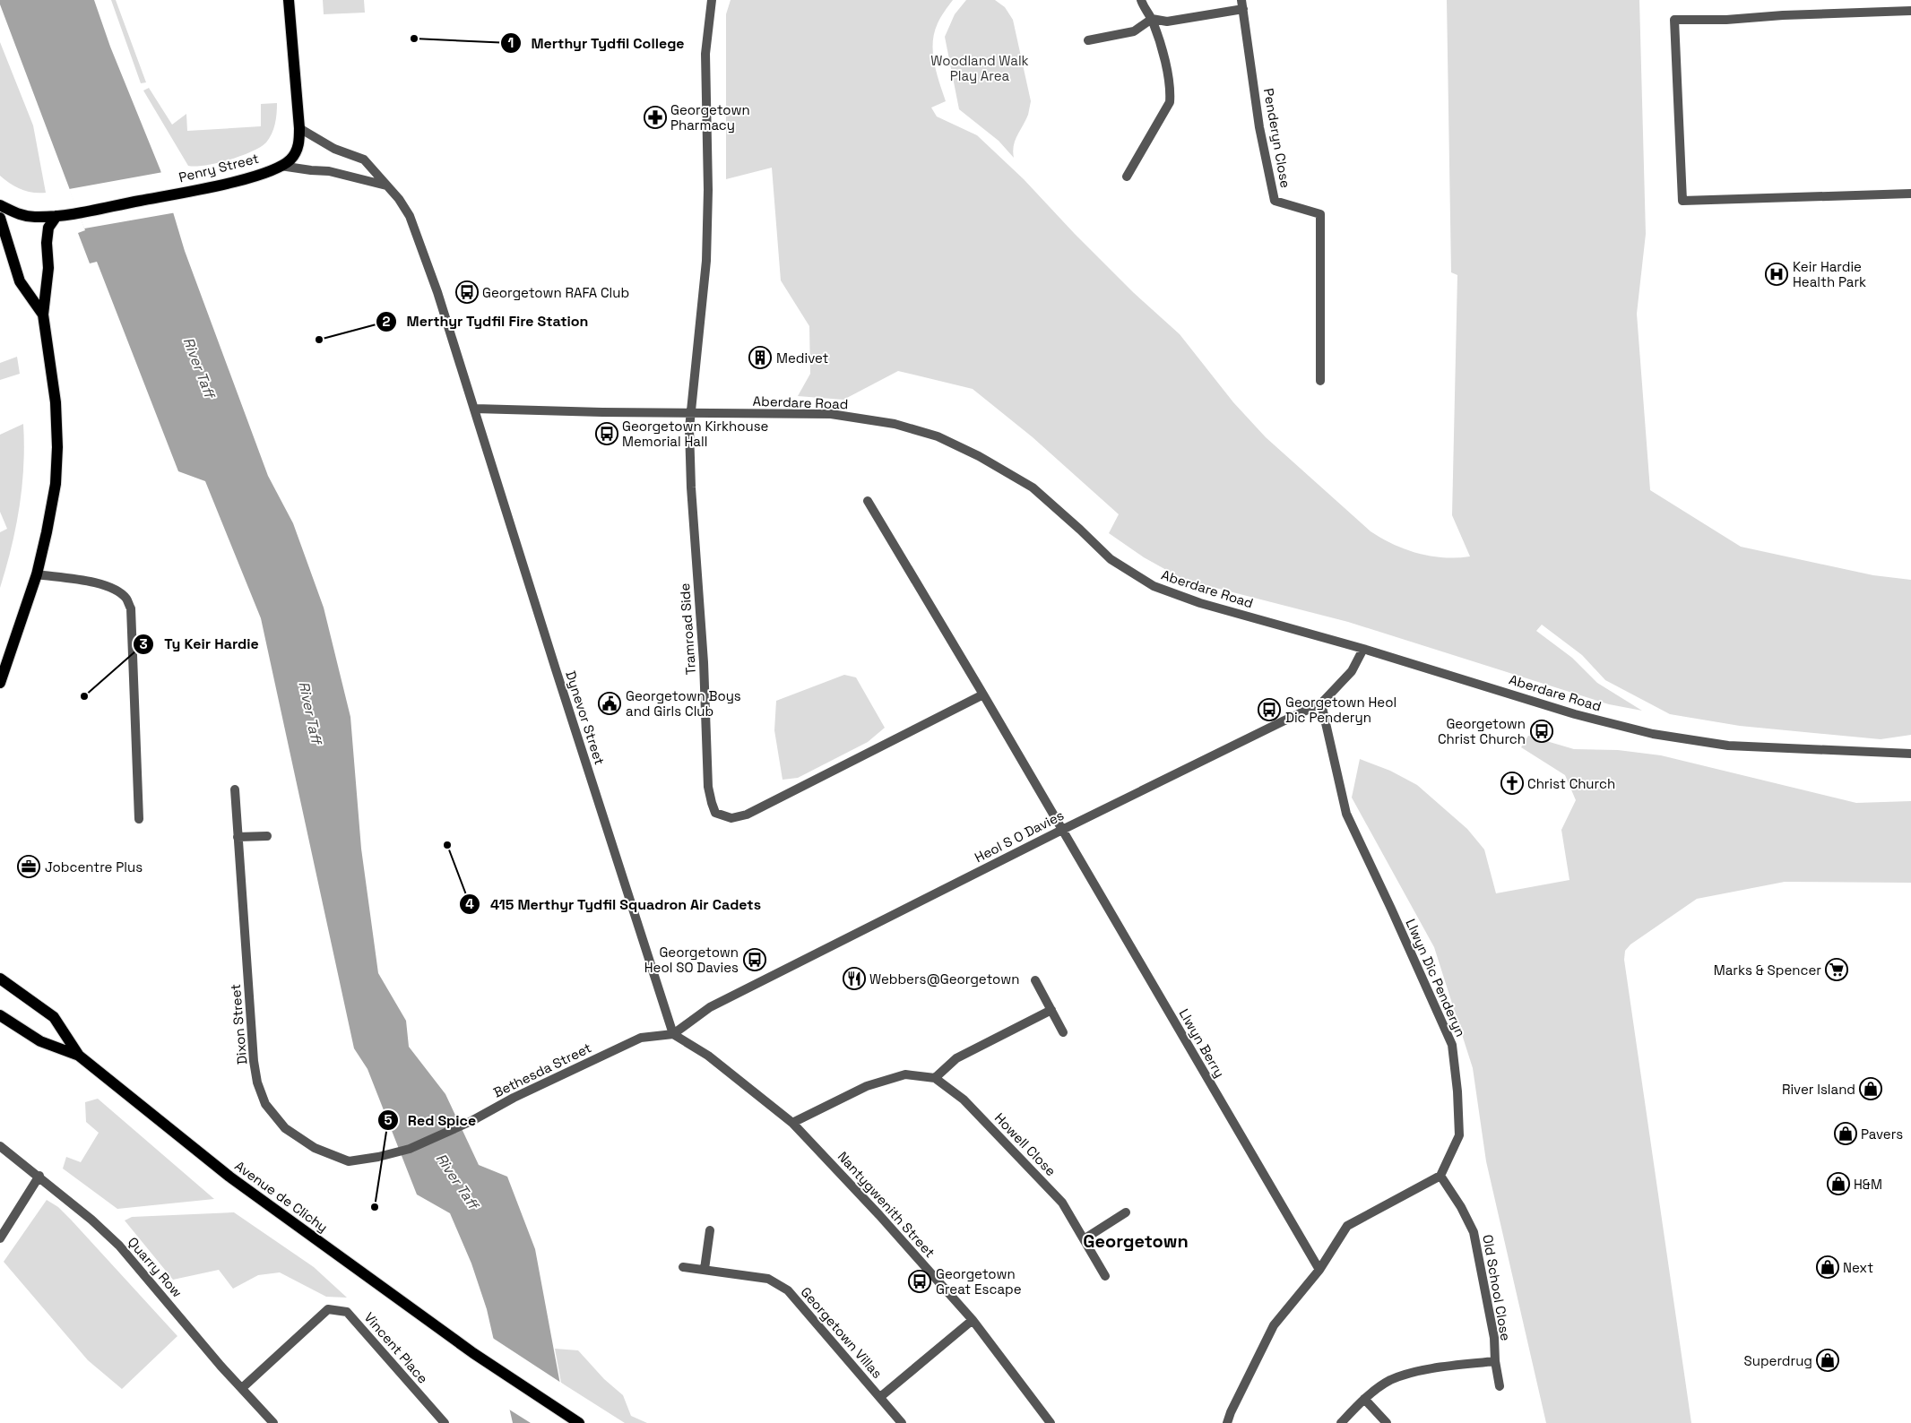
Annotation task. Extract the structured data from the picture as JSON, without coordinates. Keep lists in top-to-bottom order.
{
  "streets": {
    "main road": ["Penry Street", "Avenue de Clichy"],
    "street": [
      "Penderyn Close",
      "Aberdare Road",
      "Tramroad Side",
      "Dynevor Street",
      "Heol S O Davies",
      "Llwyn Dic Penderyn",
      "Dixon Street",
      "Llwyn Berry",
      "Bethesda Street",
      "Howell Close",
      "Nantygwenith Street",
      "Quarry Row",
      "Old School Close",
      "Georgetown Villas",
      "Vincent Place"
    ]
  },
  "crossings": [
    ["Aberdare Road", "Tramroad Side"],
    ["Aberdare Road", "Dynevor Street"],
    ["Aberdare Road", "Heol S O Davies"],
    ["Tramroad Side", "Llwyn Berry"],
    ["Dynevor Street", "Heol S O Davies"],
    ["Dynevor Street", "Bethesda Street"],
    ["Dynevor Street", "Nantygwenith Street"],
    ["Heol S O Davies", "Llwyn Dic Penderyn"],
    ["Heol S O Davies", "Llwyn Berry"],
    ["Heol S O Davies", "Bethesda Street"],
    ["Heol S O Davies", "Nantygwenith Street"],
    ["Llwyn Dic Penderyn", "Old School Close"],
    ["Dixon Street", "Bethesda Street"],
    ["Bethesda Street", "Nantygwenith Street"],
    ["Howell Close", "Nantygwenith Street"],
    ["Nantygwenith Street", "Georgetown Villas"],
    ["Quarry Row", "Vincent Place"]
  ],
  "districts": ["Georgetown"],
  "water": ["River Taff"],
  "parks": ["Woodland Walk Play Area"],
  "places": {
    "other": [
      "Merthyr Tydfil College",
      "Merthyr Tydfil Fire Station",
      "Ty Keir Hardie",
      "415 Merthyr Tydfil Squadron Air Cadets",
      "Red Spice"
    ],
    "pharmacy": ["Georgetown Pharmacy"],
    "hospital": ["Keir Hardie Health Park"],
    "bus stop": [
      "Georgetown RAFA Club",
      "Georgetown Kirkhouse Memorial Hall",
      "Georgetown Heol Dic Penderyn",
      "Georgetown Christ Church",
      "Georgetown Heol SO Davies",
      "Georgetown Great Escape"
    ],
    "building": ["Medivet"],
    "public building": ["Georgetown Boys and Girls Club"],
    "church": ["Christ Church"],
    "office": ["Jobcentre Plus"],
    "supermarket": ["Marks & Spencer"],
    "restaurant": ["Webbers@Georgetown"],
    "shop": [
      "River Island",
      "Pavers",
      "H&M",
      "Next",
      "Superdrug"
    ]
  }
}
